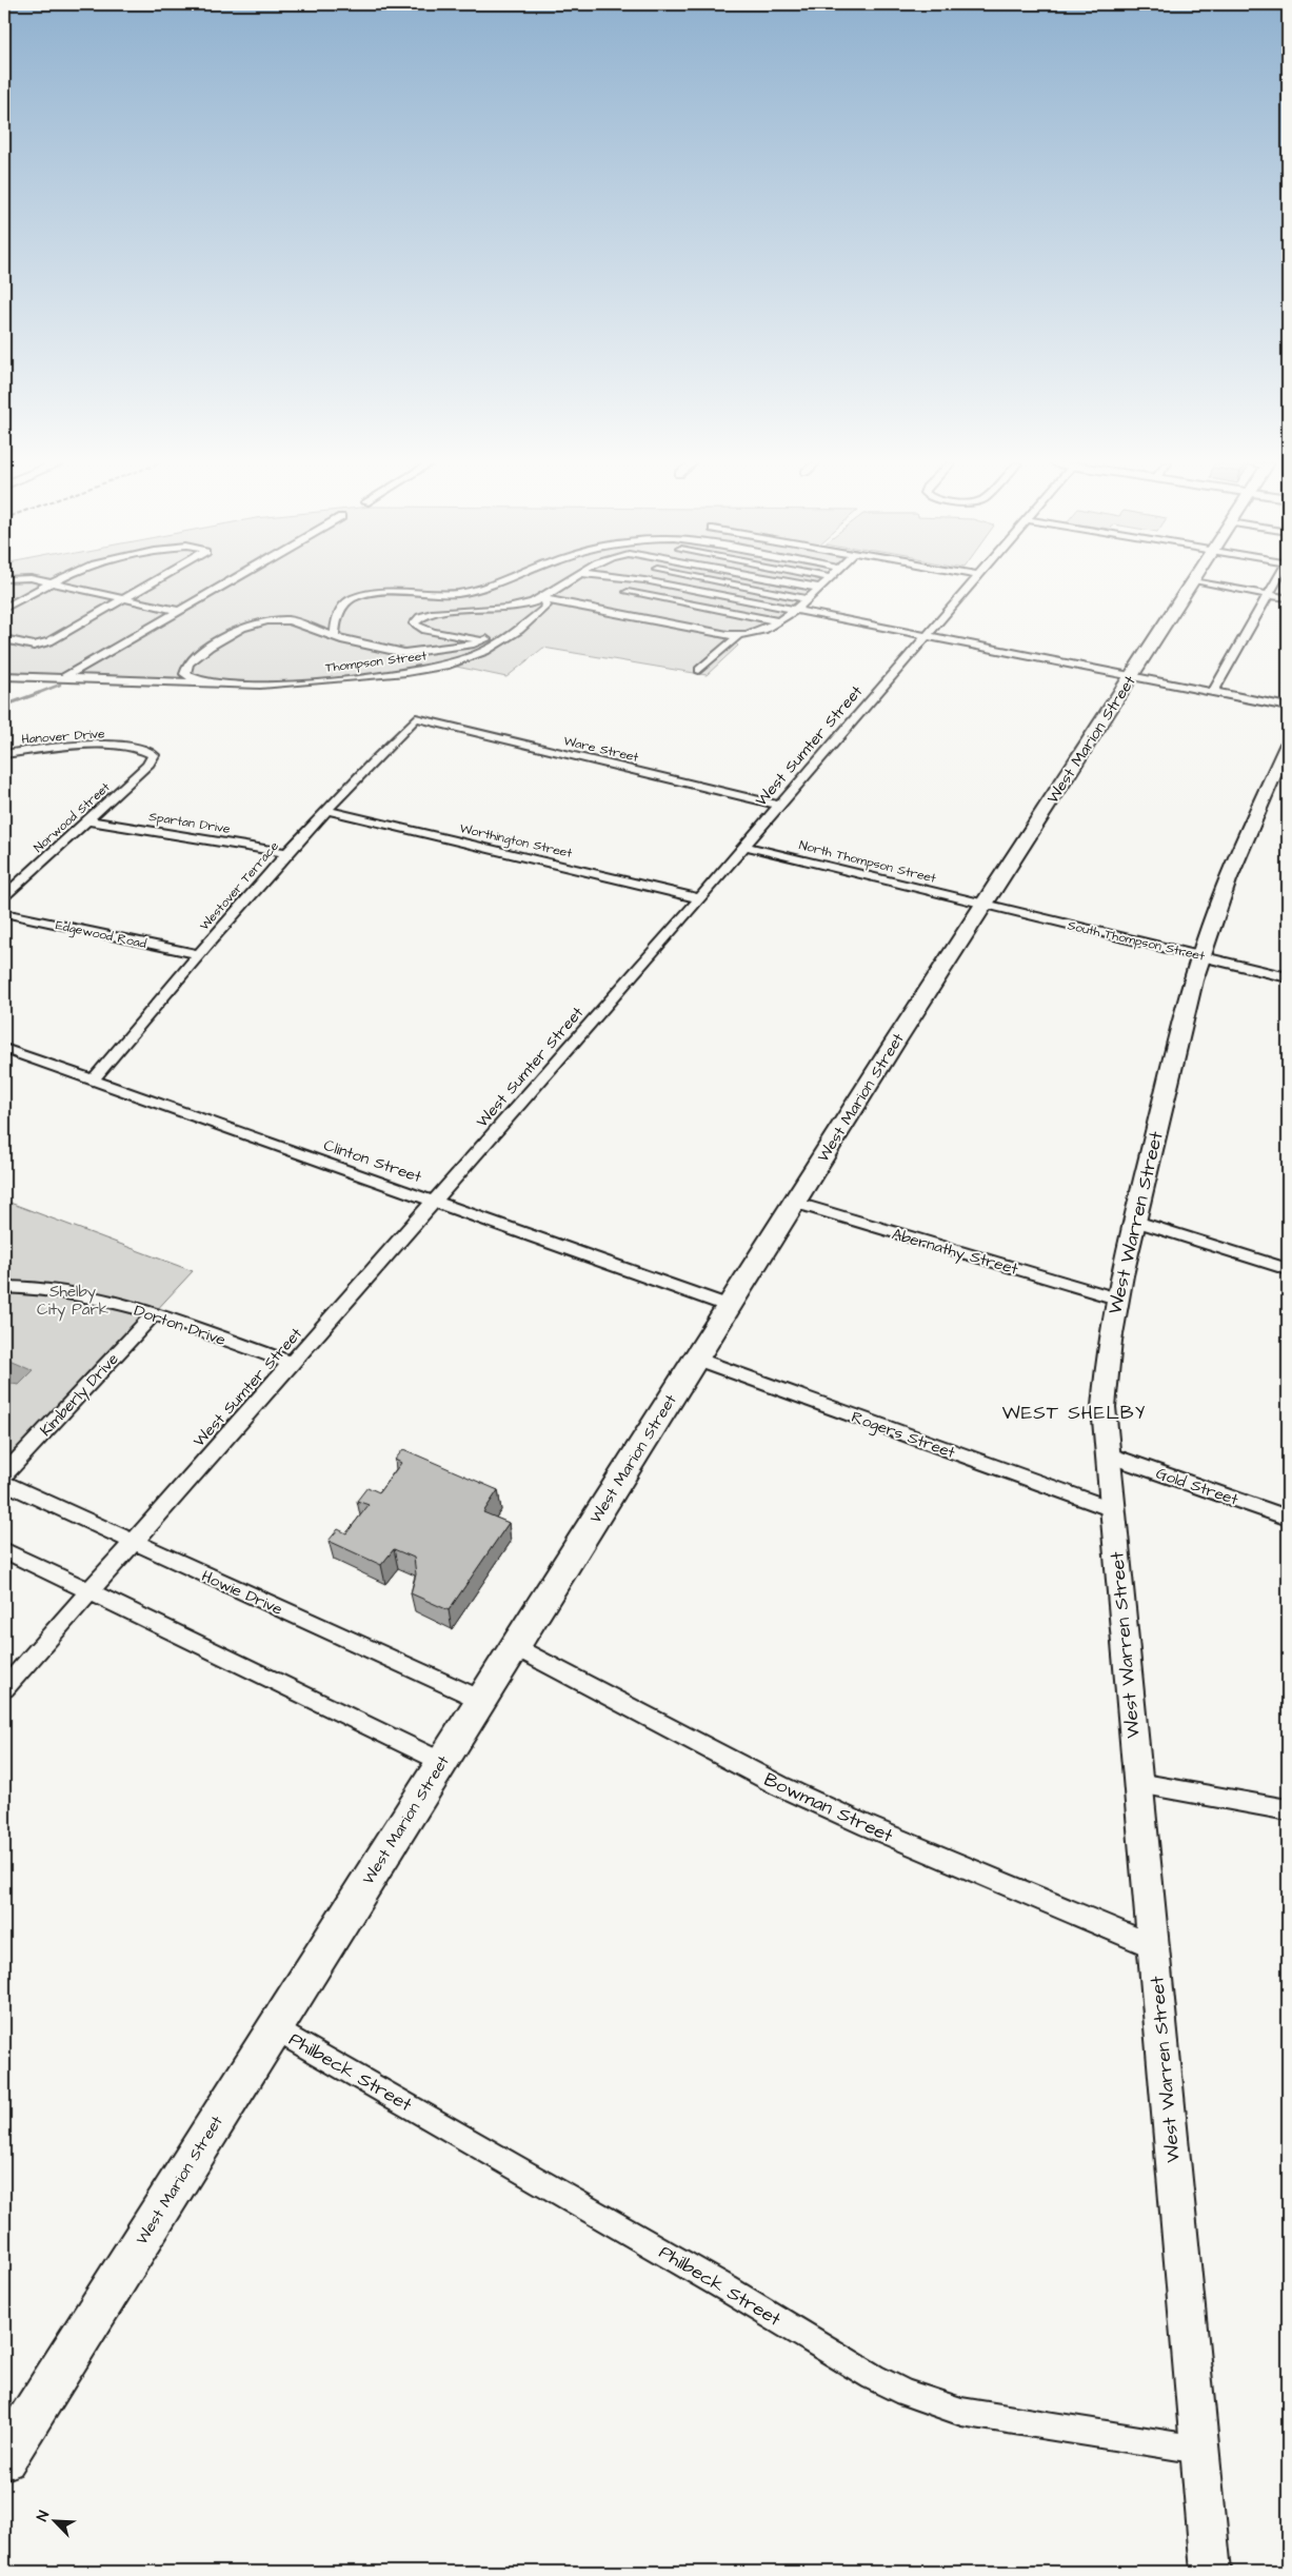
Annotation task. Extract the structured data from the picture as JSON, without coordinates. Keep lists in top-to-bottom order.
{
  "streets": {
    "main road": ["West Marion Street", "West Warren Street"],
    "street": [
      "Thompson Street",
      "Hanover Drive",
      "West Sumter Street",
      "Ware Street",
      "Norwood Street",
      "Spartan Drive",
      "Worthington Street",
      "North Thompson Street",
      "Westover Terrace",
      "Edgewood Road",
      "South Thompson Street",
      "Clinton Street",
      "Abernathy Street",
      "Dorton Drive",
      "Kimberly Drive",
      "Rogers Street",
      "Gold Street",
      "Howie Drive",
      "Bowman Street",
      "Philbeck Street"
    ]
  },
  "crossings": [
    ["Hanover Drive", "Norwood Street"],
    ["West Marion Street", "North Thompson Street"],
    ["West Marion Street", "South Thompson Street"],
    ["West Marion Street", "Clinton Street"],
    ["West Marion Street", "Abernathy Street"],
    ["West Marion Street", "Rogers Street"],
    ["West Marion Street", "Howie Drive"],
    ["West Marion Street", "Bowman Street"],
    ["West Marion Street", "Philbeck Street"],
    ["West Sumter Street", "Ware Street"],
    ["West Sumter Street", "Worthington Street"],
    ["West Sumter Street", "North Thompson Street"],
    ["West Sumter Street", "Clinton Street"],
    ["West Sumter Street", "Dorton Drive"],
    ["West Sumter Street", "Howie Drive"],
    ["Ware Street", "Westover Terrace"],
    ["Norwood Street", "Spartan Drive"],
    ["Spartan Drive", "Westover Terrace"],
    ["Worthington Street", "Westover Terrace"],
    ["North Thompson Street", "South Thompson Street"],
    ["Westover Terrace", "Edgewood Road"],
    ["Westover Terrace", "Clinton Street"],
    ["South Thompson Street", "West Warren Street"],
    ["West Warren Street", "Abernathy Street"],
    ["West Warren Street", "Rogers Street"],
    ["West Warren Street", "Gold Street"],
    ["West Warren Street", "Bowman Street"],
    ["West Warren Street", "Philbeck Street"],
    ["Dorton Drive", "Kimberly Drive"]
  ],
  "districts": ["WEST SHELBY"],
  "parks": ["Shelby City Park"],
  "north": "top left"
}
